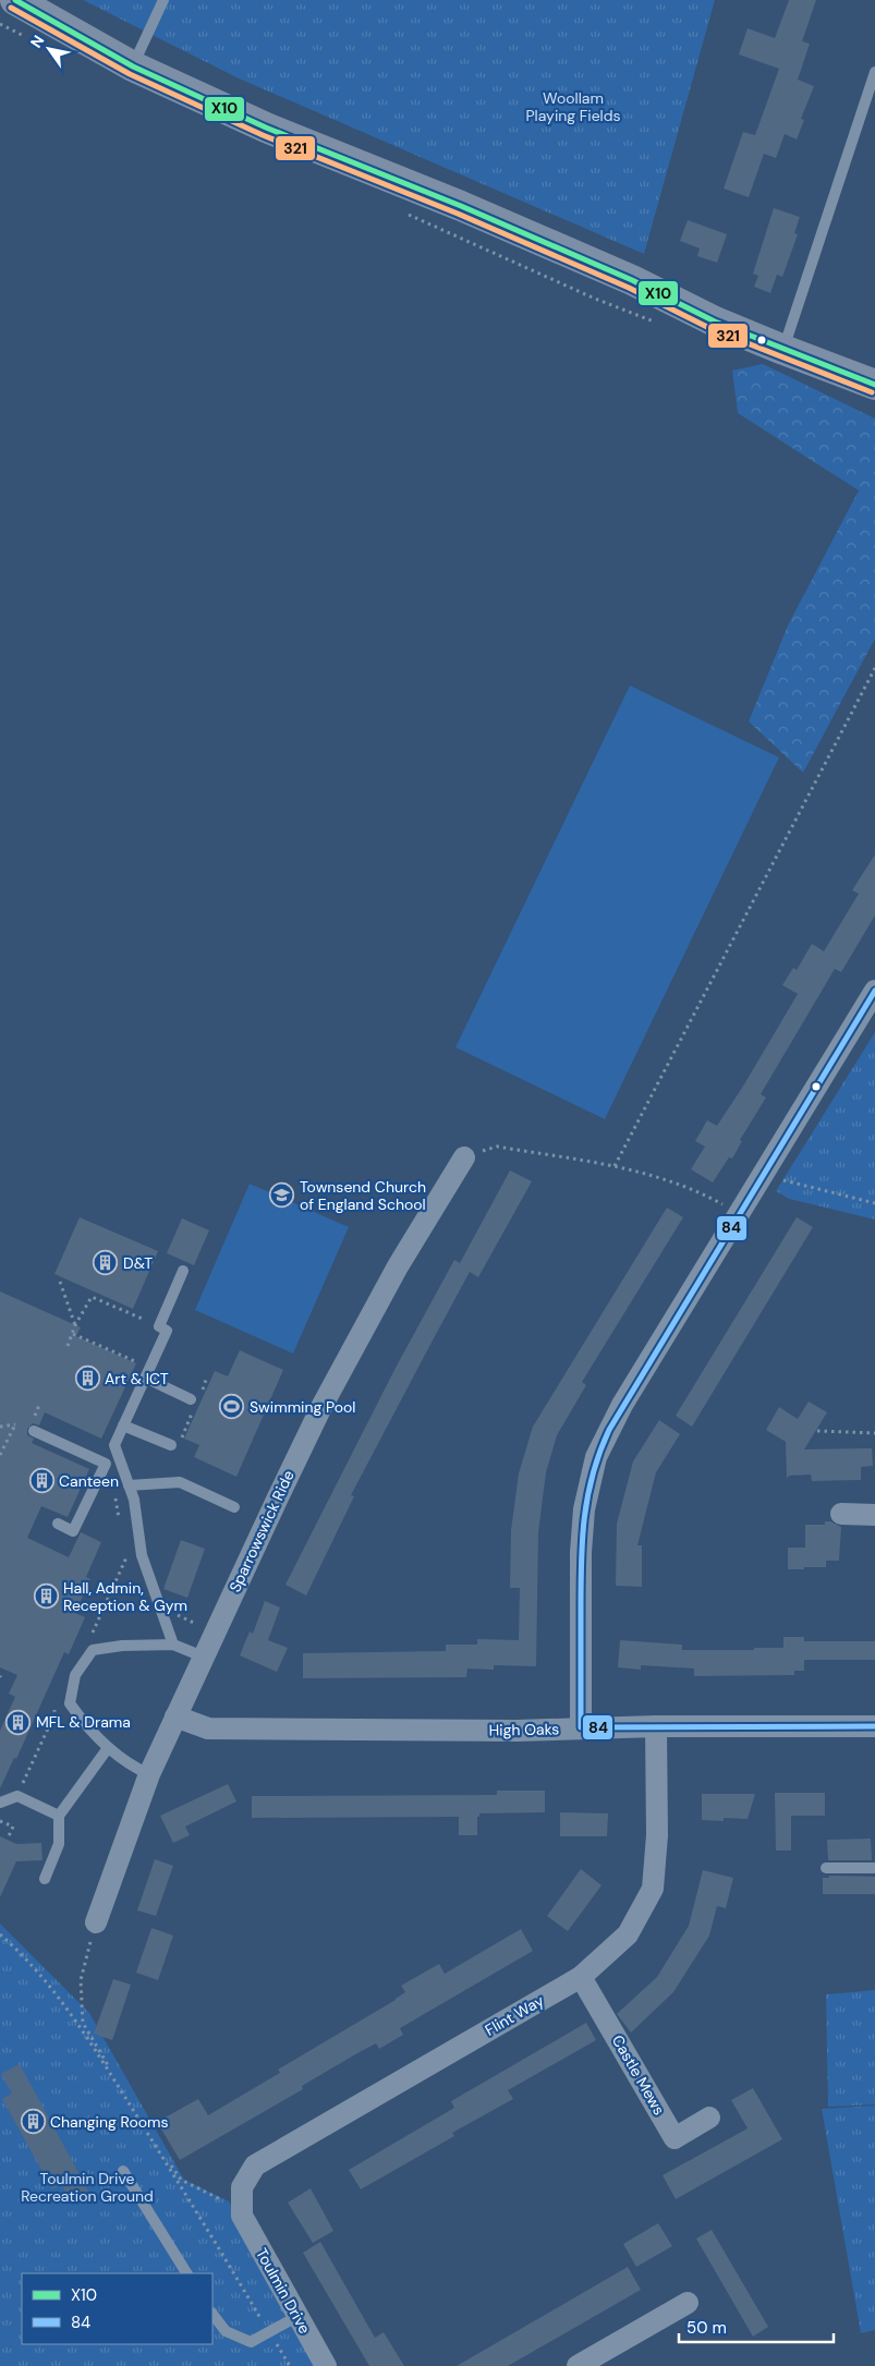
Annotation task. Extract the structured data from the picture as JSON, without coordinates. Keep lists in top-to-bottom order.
{
  "streets": {
    "street": [
      "Sparrowswick Ride",
      "High Oaks",
      "Flint Way",
      "Castle Mews",
      "Toulmin Drive"
    ]
  },
  "crossings": [
    ["Sparrowswick Ride", "High Oaks"],
    ["High Oaks", "Flint Way"],
    ["Flint Way", "Castle Mews"],
    ["Flint Way", "Toulmin Drive"]
  ],
  "parks": ["Woollam Playing Fields", "Toulmin Drive Recreation Ground"],
  "places": {
    "school or university": ["Townsend Church of England School"],
    "building": [
      "D&T",
      "Art & ICT",
      "Canteen",
      "Hall, Admin, Reception & Gym",
      "MFL & Drama",
      "Changing Rooms"
    ],
    "sports": ["Swimming Pool"]
  },
  "lines": ["transit line X10", "transit line 321", "transit line 84"],
  "legend": ["X10", "84"],
  "scale_bar": "50 m",
  "north": "top left"
}
